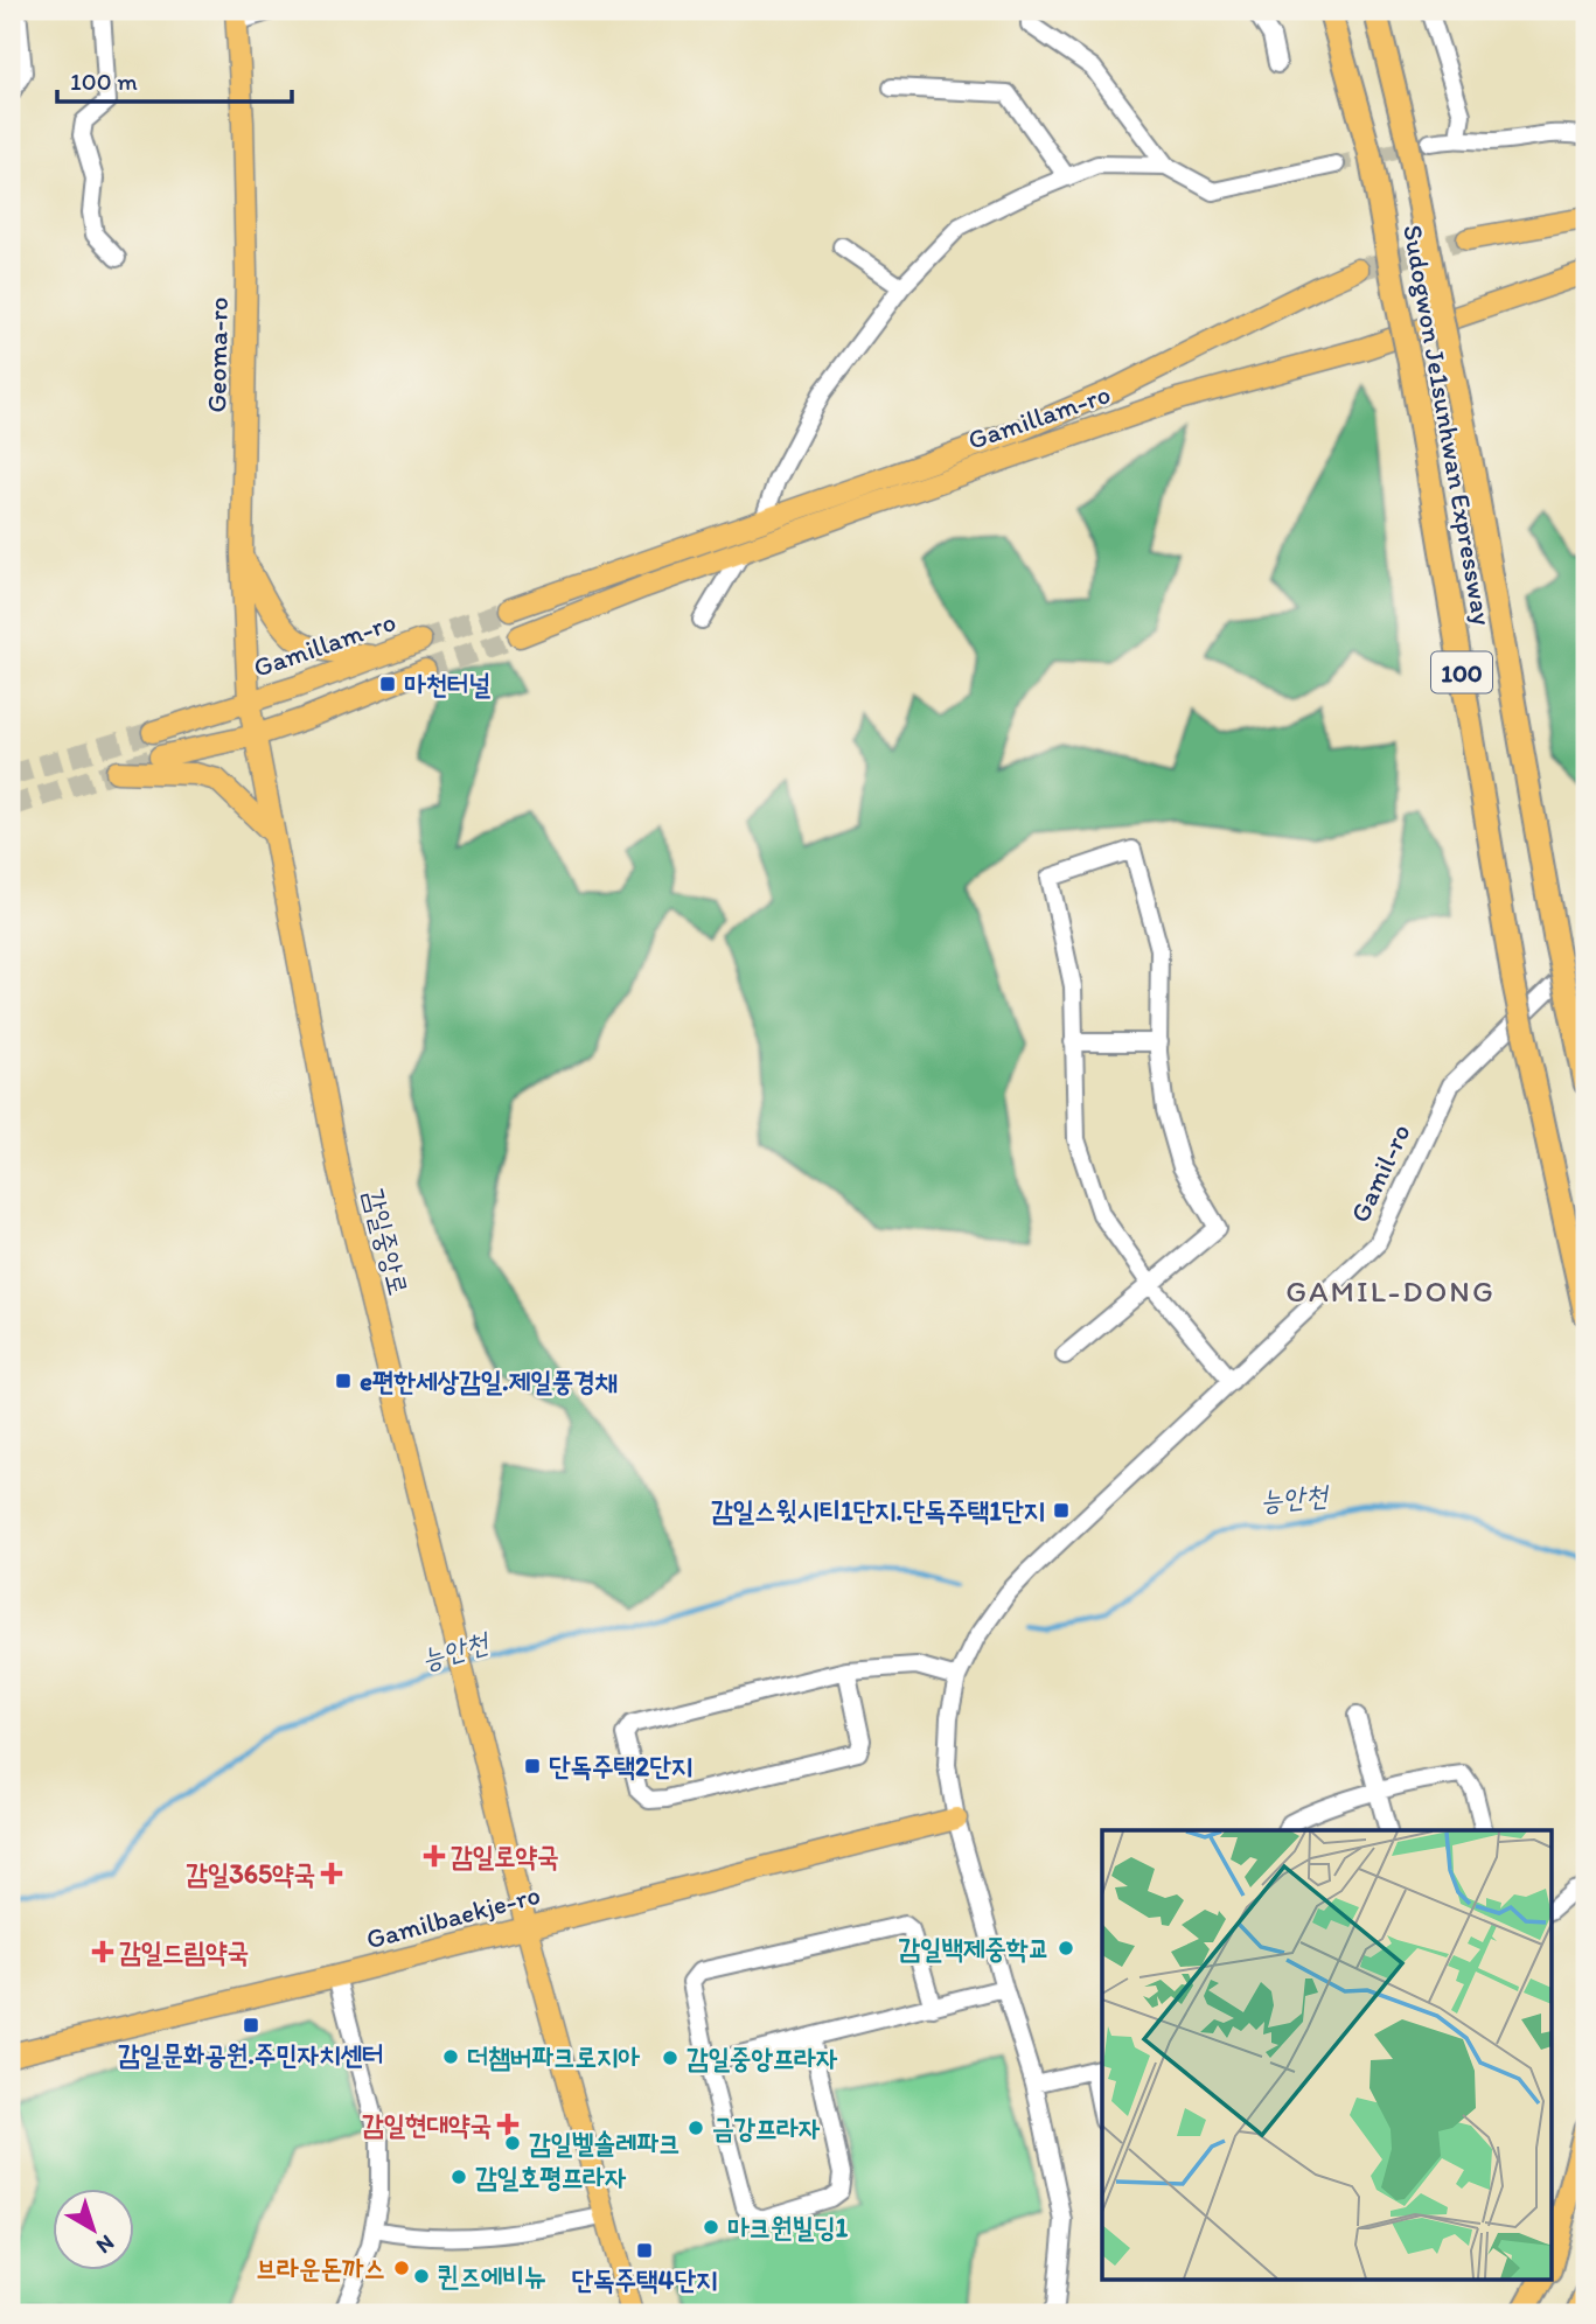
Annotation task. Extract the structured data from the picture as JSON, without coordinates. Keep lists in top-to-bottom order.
{
  "streets": {
    "highway": ["Sudogwon Je1sunhwan Expressway", "100"],
    "main road": [
      "Geoma-ro",
      "Gamillam-ro",
      "감일중앙로",
      "Gamilbaekje-ro"
    ],
    "street": ["Gamil-ro"]
  },
  "crossings": [
    ["Geoma-ro", "Gamillam-ro"],
    ["Geoma-ro", "감일중앙로"],
    ["Gamil-ro", "Gamilbaekje-ro"],
    ["감일중앙로", "Gamilbaekje-ro"]
  ],
  "districts": ["GAMIL-DONG"],
  "water": ["능안천"],
  "places": {
    "transit": [
      "마천터널",
      "e편한세상감일.제일풍경채",
      "감일스윗시티1단지.단독주택1단지",
      "단독주택2단지",
      "감일문화공원.주민자치센터",
      "단독주택4단지"
    ],
    "health": [
      "감일로약국",
      "감일365약국",
      "감일드림약국",
      "감일현대약국"
    ],
    "other": [
      "감일백제중학교",
      "더챔버파크로지아",
      "감일중앙프라자",
      "금강프라자",
      "감일벨솔레파크",
      "감일호평프라자",
      "마크원빌딩1",
      "브라운돈까스",
      "퀸즈에비뉴"
    ]
  },
  "scale_bar": "100 m",
  "north": "bottom right"
}
